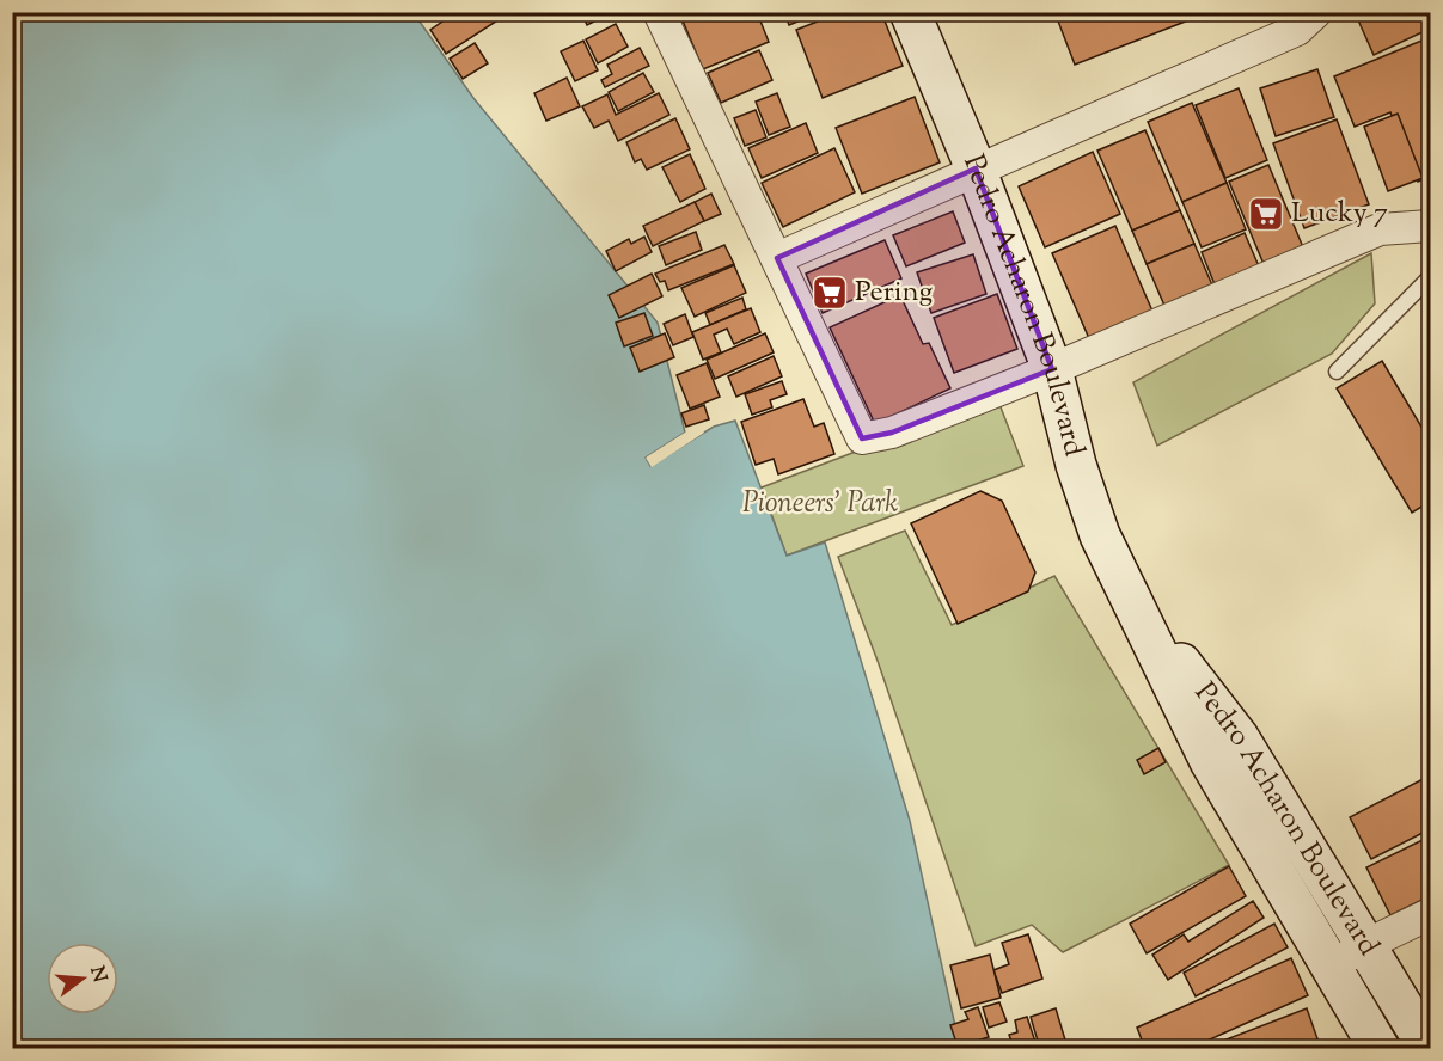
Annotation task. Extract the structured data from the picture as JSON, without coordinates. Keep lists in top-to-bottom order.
{
  "streets": {
    "main road": ["Pedro Acharon Boulevard"]
  },
  "parks": ["Pioneers' Park"],
  "places": {
    "supermarket": ["Lucky 7", "Pering"]
  },
  "north": "right"
}
